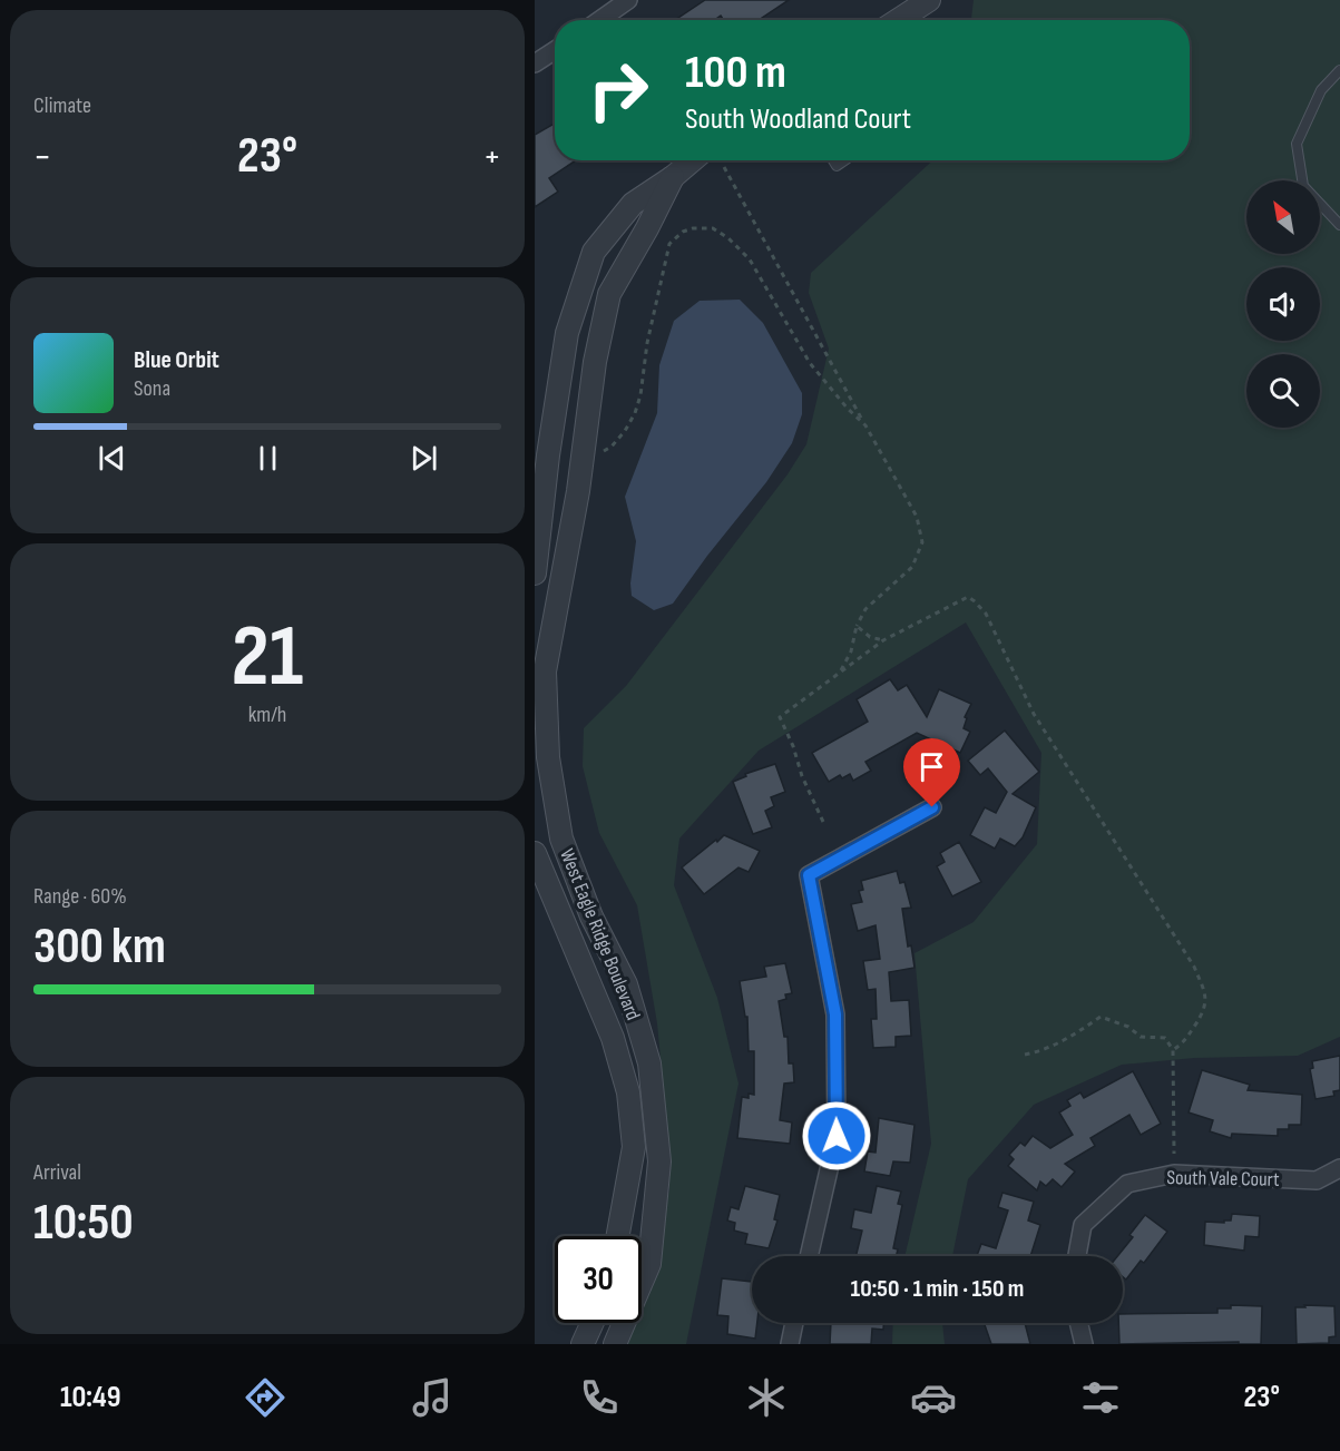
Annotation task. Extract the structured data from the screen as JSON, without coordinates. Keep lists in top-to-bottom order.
{
  "streets": {
    "street": ["West Eagle Ridge Boulevard", "South Vale Court"]
  },
  "north": "top left",
  "page": {
    "tile": [
      "Climate",
      ["21", "km/h"],
      ["Range · 60%", "300 km"],
      ["Arrival", "10:50"]
    ],
    "turn": ["100 m", "South Woodland Court"],
    "heat": ["−", "23°", "+"],
    "song": ["Blue Orbit", "Sona"],
    "limit": "30",
    "trip": "10:50 · 1 min · 150 m",
    "tabs": ["10:49", "23°"]
  }
}
